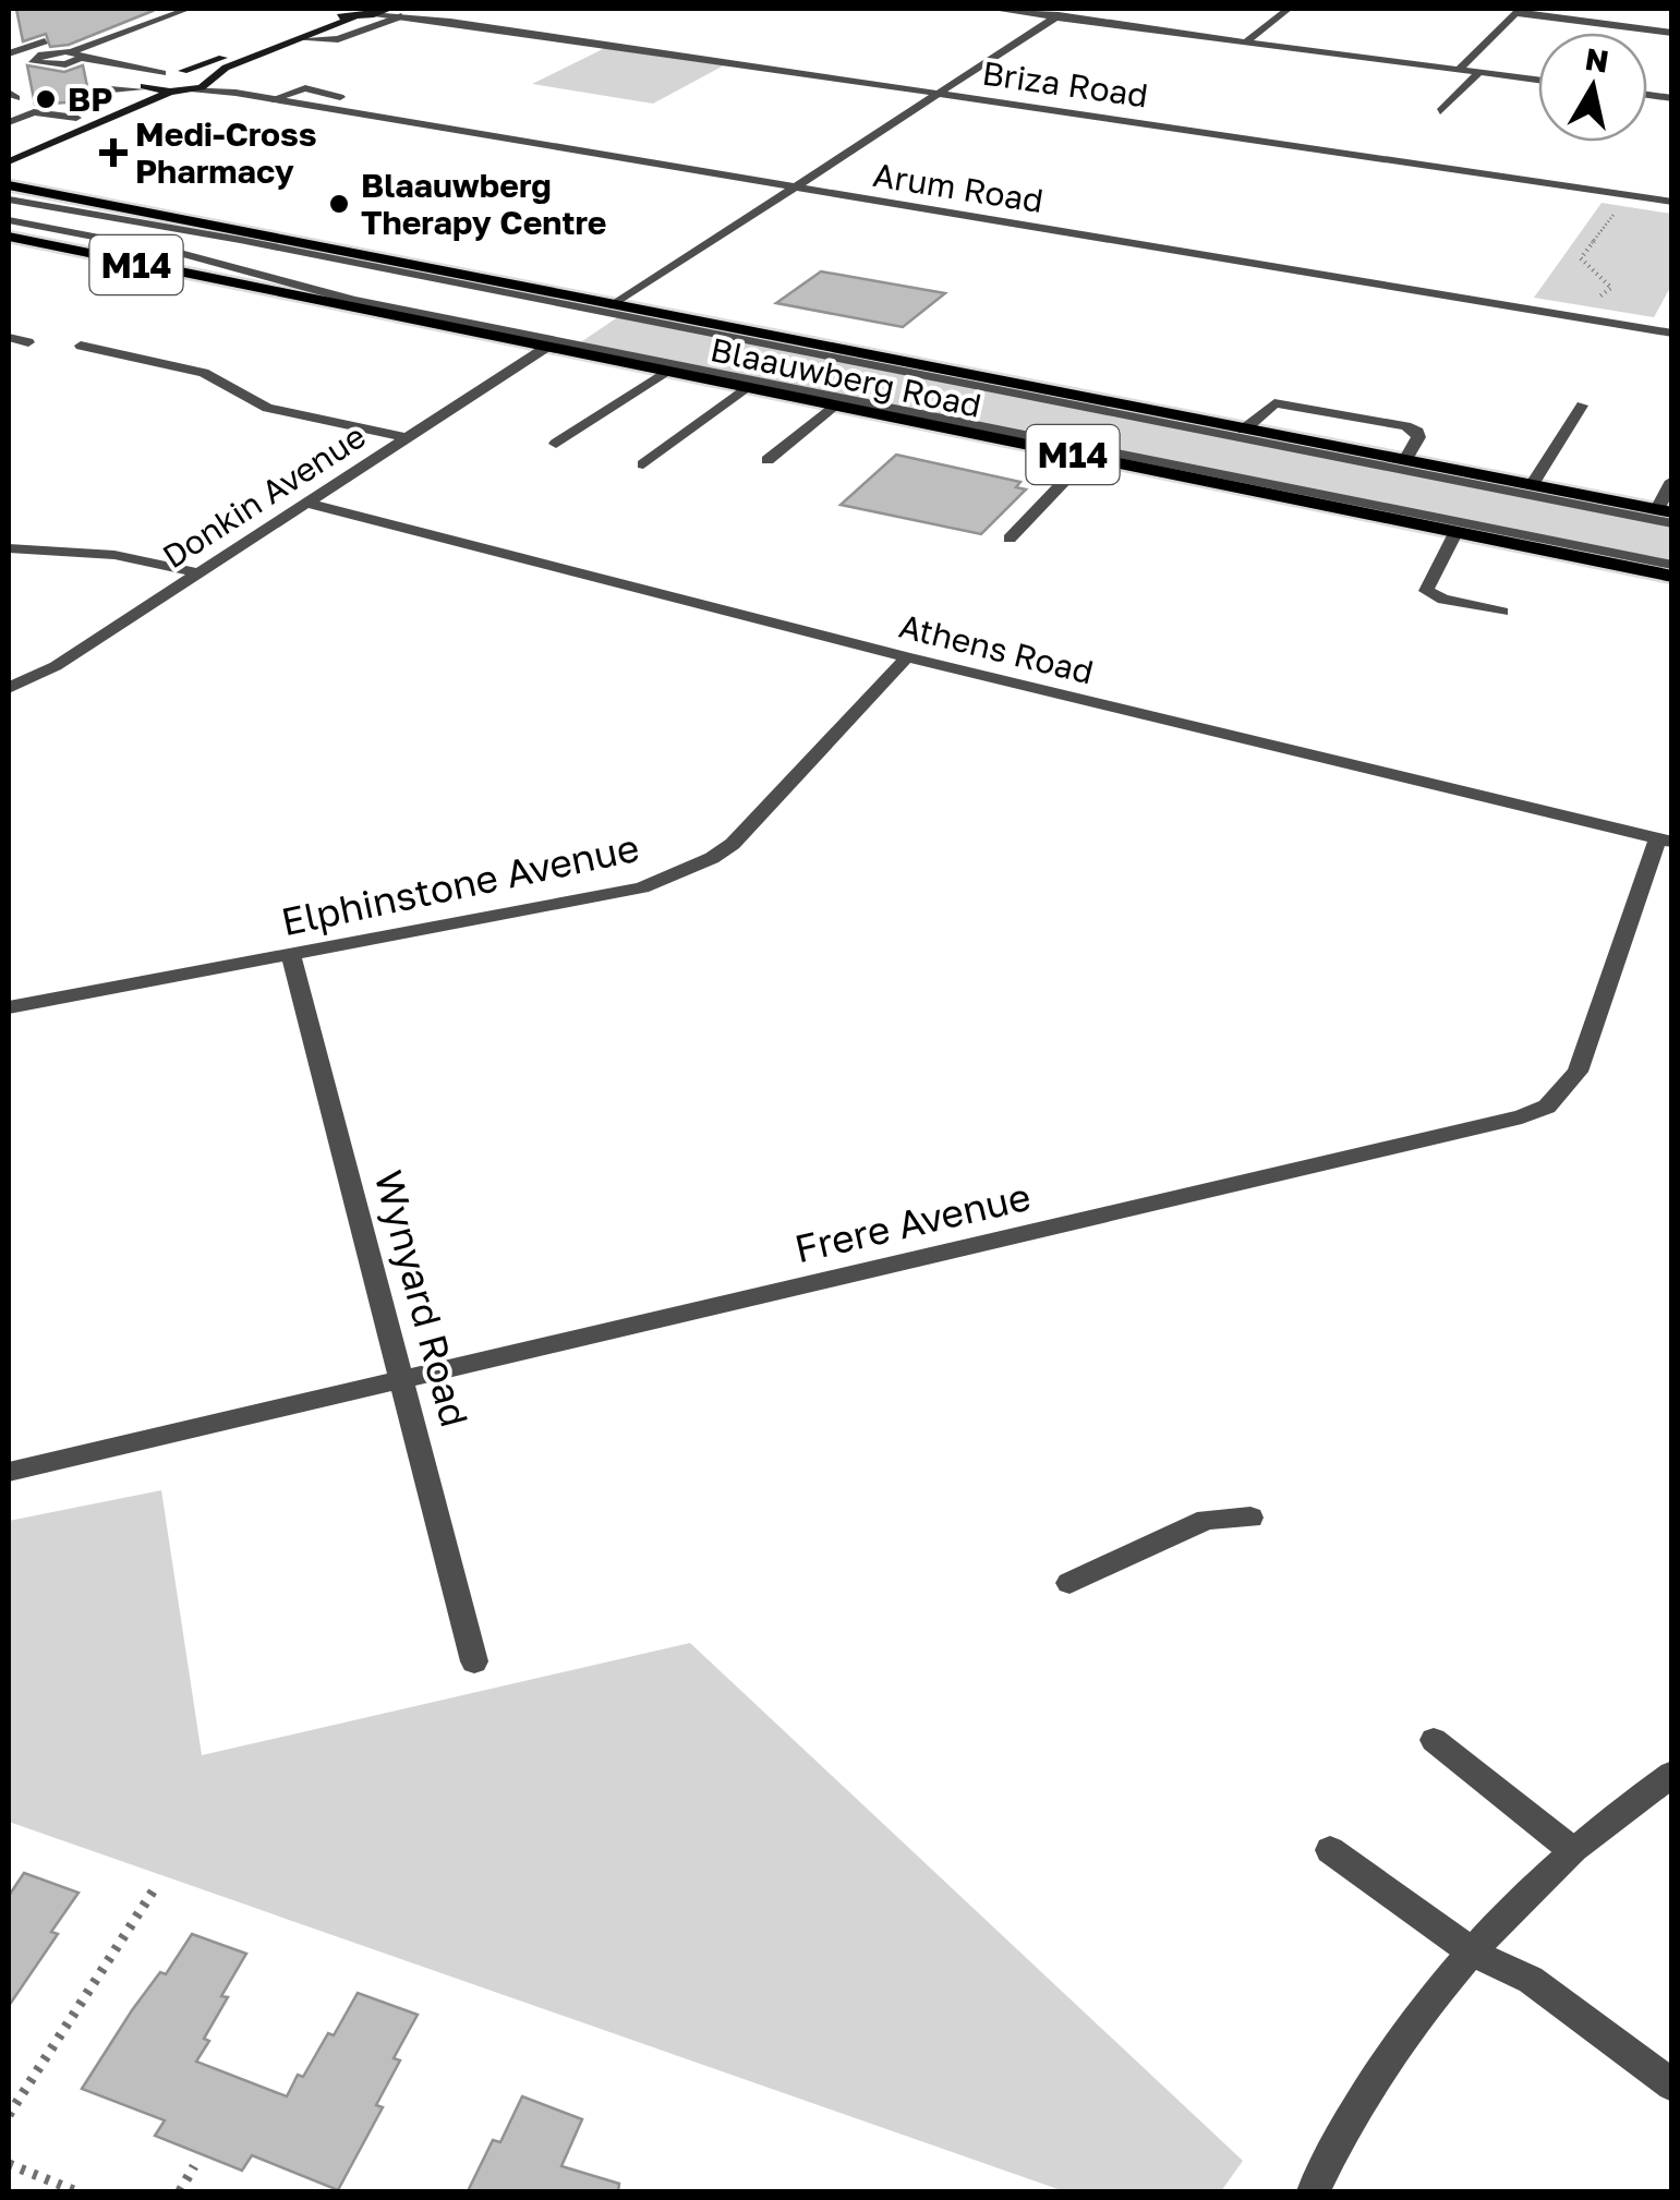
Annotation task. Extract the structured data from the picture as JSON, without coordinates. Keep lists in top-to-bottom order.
{
  "streets": {
    "main road": ["M14", "Blaauwberg Road"],
    "street": [
      "Briza Road",
      "Arum Road",
      "Donkin Avenue",
      "Athens Road",
      "Elphinstone Avenue",
      "Frere Avenue",
      "Wynyard Road"
    ]
  },
  "crossings": [
    ["Blaauwberg Road", "Donkin Avenue"],
    ["Donkin Avenue", "Athens Road"],
    ["Athens Road", "Elphinstone Avenue"],
    ["Athens Road", "Frere Avenue"],
    ["Elphinstone Avenue", "Wynyard Road"],
    ["Frere Avenue", "Wynyard Road"]
  ],
  "places": {
    "other": ["BP", "Blaauwberg Therapy Centre"],
    "health": ["Medi-Cross Pharmacy"]
  },
  "north": "top"
}
